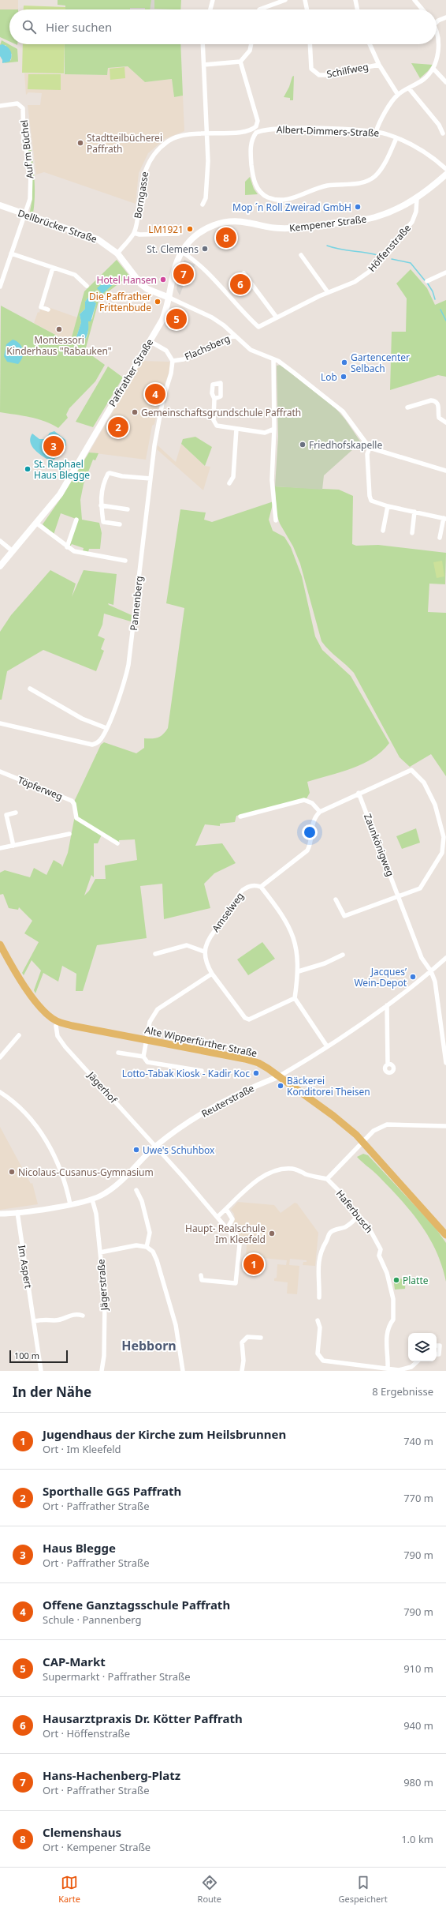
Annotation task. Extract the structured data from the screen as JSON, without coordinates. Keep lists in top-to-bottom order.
{
  "streets": {
    "main road": [
      "Kempener Straße",
      "Dellbrücker Straße",
      "Paffrather Straße",
      "Alte Wipperfürther Straße"
    ],
    "street": [
      "Schilfweg",
      "Albert-Dimmers-Straße",
      "Auf'm Büchel",
      "Borngasse",
      "Höffenstraße",
      "Flachsberg",
      "Pannenberg",
      "Töpferweg",
      "Zaunkönigweg",
      "Amselweg",
      "Jägerhof",
      "Reuterstraße",
      "Haferbusch",
      "Im Aspert",
      "Jägerstraße"
    ]
  },
  "crossings": [
    ["Albert-Dimmers-Straße", "Borngasse"],
    ["Auf'm Büchel", "Dellbrücker Straße"],
    ["Borngasse", "Dellbrücker Straße"],
    ["Kempener Straße", "Höffenstraße"],
    ["Kempener Straße", "Paffrather Straße"],
    ["Dellbrücker Straße", "Paffrather Straße"],
    ["Höffenstraße", "Paffrather Straße"],
    ["Flachsberg", "Paffrather Straße"],
    ["Flachsberg", "Pannenberg"],
    ["Zaunkönigweg", "Reuterstraße"],
    ["Alte Wipperfürther Straße", "Reuterstraße"],
    ["Jägerhof", "Reuterstraße"],
    ["Reuterstraße", "Im Aspert"],
    ["Reuterstraße", "Jägerstraße"]
  ],
  "districts": ["Hebborn"],
  "places": [
    "Stadtteilbücherei Paffrath",
    "Mop ´n Roll Zweirad GmbH",
    "LM1921",
    "St. Clemens",
    "Hotel Hansen",
    "Die Paffrather Frittenbude",
    "Montessori Kinderhaus \"Rabauken\"",
    "Gartencenter Selbach",
    "Lob",
    "Gemeinschaftsgrundschule Paffrath",
    "Friedhofskapelle",
    "St. Raphael Haus Blegge",
    "Jacques’ Wein-Depot",
    "Lotto-Tabak Kiosk - Kadir Koc",
    "Bäckerei Konditorei Theisen",
    "Uwe's Schuhbox",
    "Nicolaus-Cusanus-Gymnasium",
    "Haupt- Realschule Im Kleefeld",
    "Platte"
  ],
  "scale_bar": "100 m",
  "page": {
    "search": "Hier suchen",
    "pins": [
      "8",
      "7",
      "6",
      "5",
      "4",
      "2",
      "3",
      "1"
    ],
    "scale": "100 m",
    "heading": ["In der Nähe", "8 Ergebnisse"],
    "list": [
      {
        "mark": "1",
        "name": "Jugendhaus der Kirche zum Heilsbrunnen",
        "note": "Ort · Im Kleefeld",
        "value": "740 m"
      },
      {
        "mark": "2",
        "name": "Sporthalle GGS Paffrath",
        "note": "Ort · Paffrather Straße",
        "value": "770 m"
      },
      {
        "mark": "3",
        "name": "Haus Blegge",
        "note": "Ort · Paffrather Straße",
        "value": "790 m"
      },
      {
        "mark": "4",
        "name": "Offene Ganztagsschule Paffrath",
        "note": "Schule · Pannenberg",
        "value": "790 m"
      },
      {
        "mark": "5",
        "name": "CAP-Markt",
        "note": "Supermarkt · Paffrather Straße",
        "value": "910 m"
      },
      {
        "mark": "6",
        "name": "Hausarztpraxis Dr. Kötter Paffrath",
        "note": "Ort · Höffenstraße",
        "value": "940 m"
      },
      {
        "mark": "7",
        "name": "Hans-Hachenberg-Platz",
        "note": "Ort · Paffrather Straße",
        "value": "980 m"
      },
      {
        "mark": "8",
        "name": "Clemenshaus",
        "note": "Ort · Kempener Straße",
        "value": "1.0 km"
      }
    ],
    "nav": ["Karte", "Route", "Gespeichert"]
  }
}
